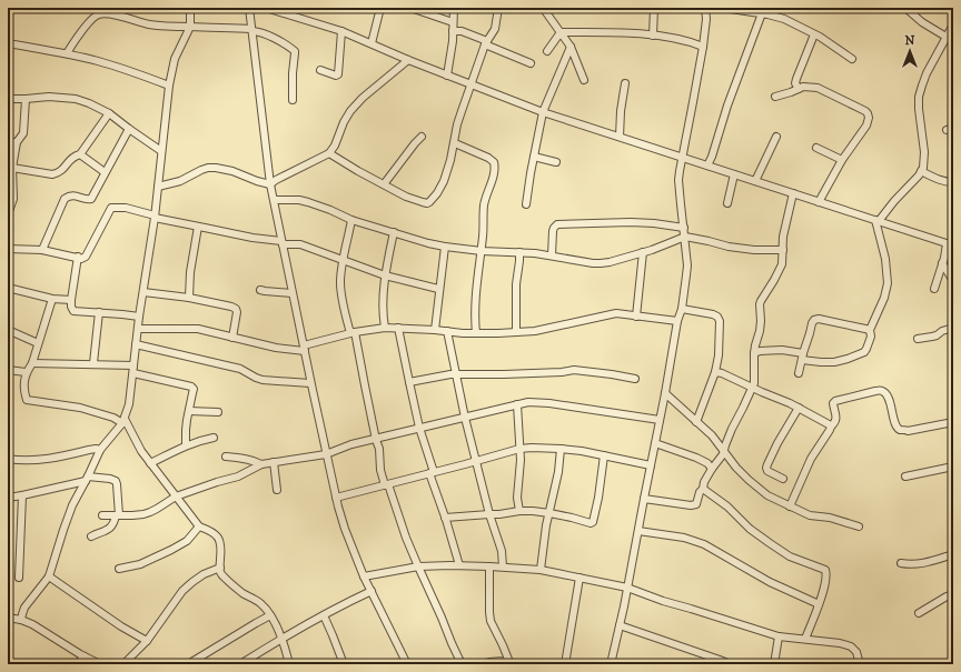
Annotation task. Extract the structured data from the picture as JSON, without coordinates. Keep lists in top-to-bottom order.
{
  "north": "top"
}
